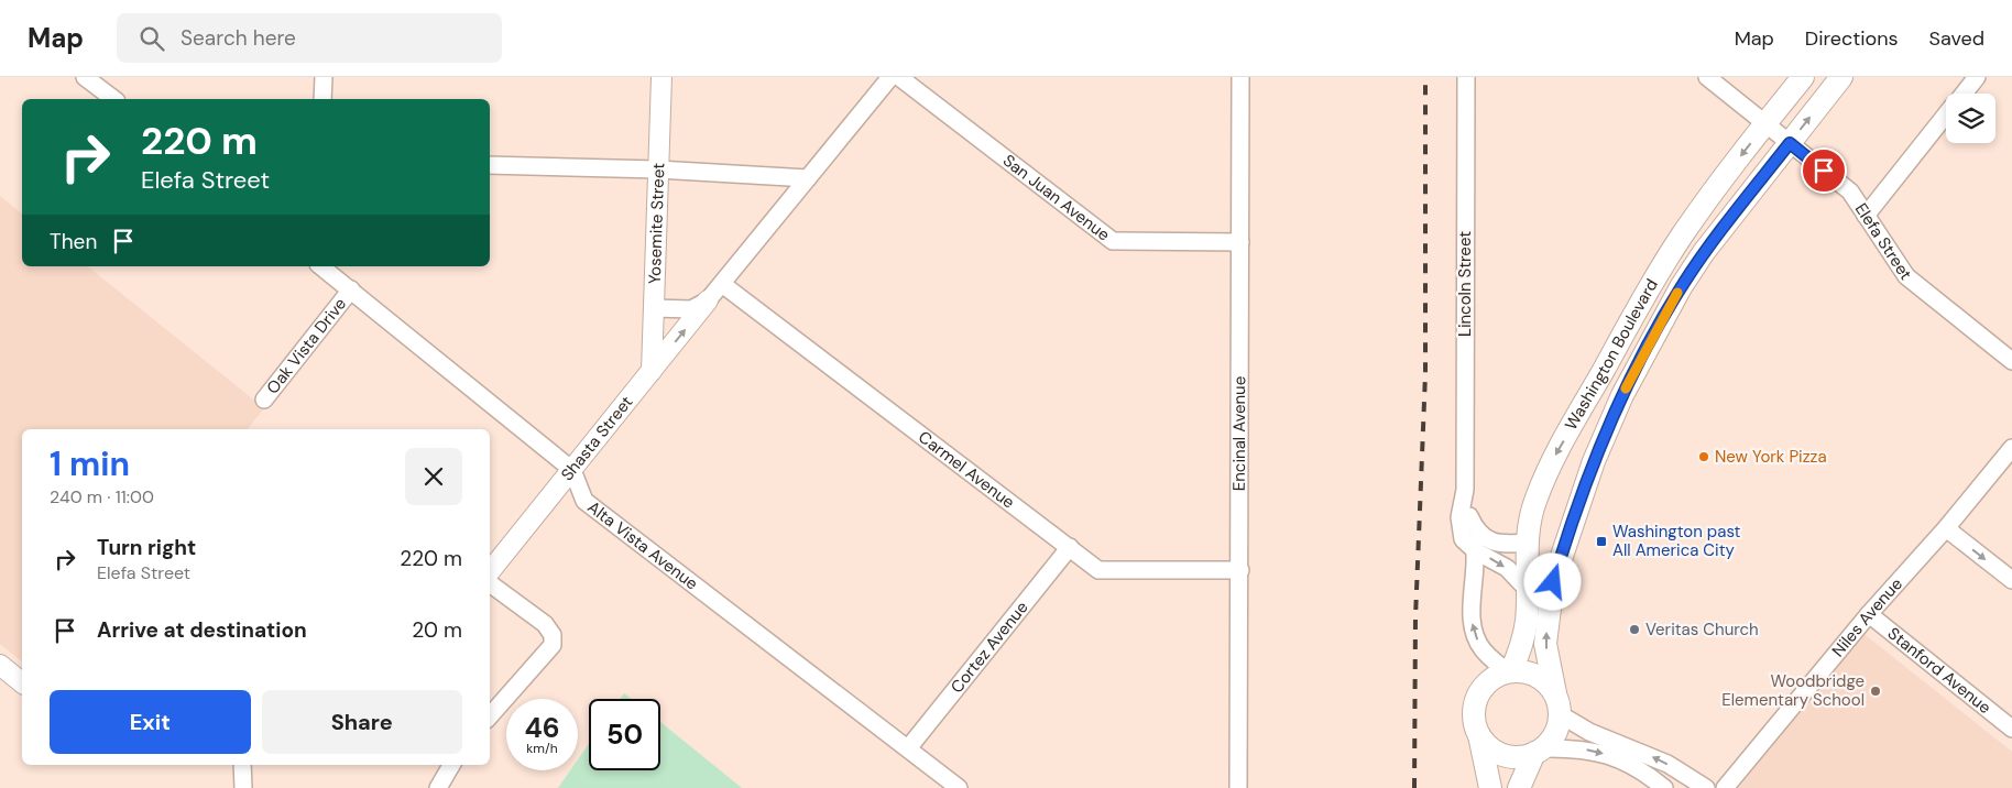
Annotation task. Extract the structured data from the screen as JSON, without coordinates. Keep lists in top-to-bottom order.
{
  "streets": {
    "main road": ["Washington Boulevard"],
    "street": [
      "San Juan Avenue",
      "Yosemite Street",
      "Elefa Street",
      "Lincoln Street",
      "Oak Vista Drive",
      "Encinal Avenue",
      "Shasta Street",
      "Carmel Avenue",
      "Alta Vista Avenue",
      "Niles Avenue",
      "Cortez Avenue",
      "Stanford Avenue"
    ]
  },
  "crossings": [
    ["San Juan Avenue", "Encinal Avenue"],
    ["Yosemite Street", "Shasta Street"],
    ["Elefa Street", "Washington Boulevard"],
    ["Lincoln Street", "Washington Boulevard"],
    ["Oak Vista Drive", "Alta Vista Avenue"],
    ["Encinal Avenue", "Carmel Avenue"],
    ["Shasta Street", "Carmel Avenue"],
    ["Shasta Street", "Alta Vista Avenue"],
    ["Carmel Avenue", "Cortez Avenue"],
    ["Alta Vista Avenue", "Cortez Avenue"],
    ["Niles Avenue", "Stanford Avenue"]
  ],
  "places": {
    "other": ["New York Pizza", "Veritas Church", "Woodbridge Elementary School"],
    "transit": ["Washington past All America City"]
  },
  "page": {
    "header": "Map",
    "search": "Search here",
    "nav": ["Map", "Directions", "Saved"],
    "turn": ["220 m", "Elefa Street"],
    "then": "Then",
    "heading": ["1 min", "240 m · 11:00"],
    "list": [
      {
        "name": "Turn right",
        "note": "Elefa Street",
        "value": "220 m"
      },
      {
        "name": "Arrive at destination",
        "value": "20 m"
      }
    ],
    "buttons": ["Exit", "Share"],
    "speed": "46 km/h",
    "limit": "50"
  }
}
